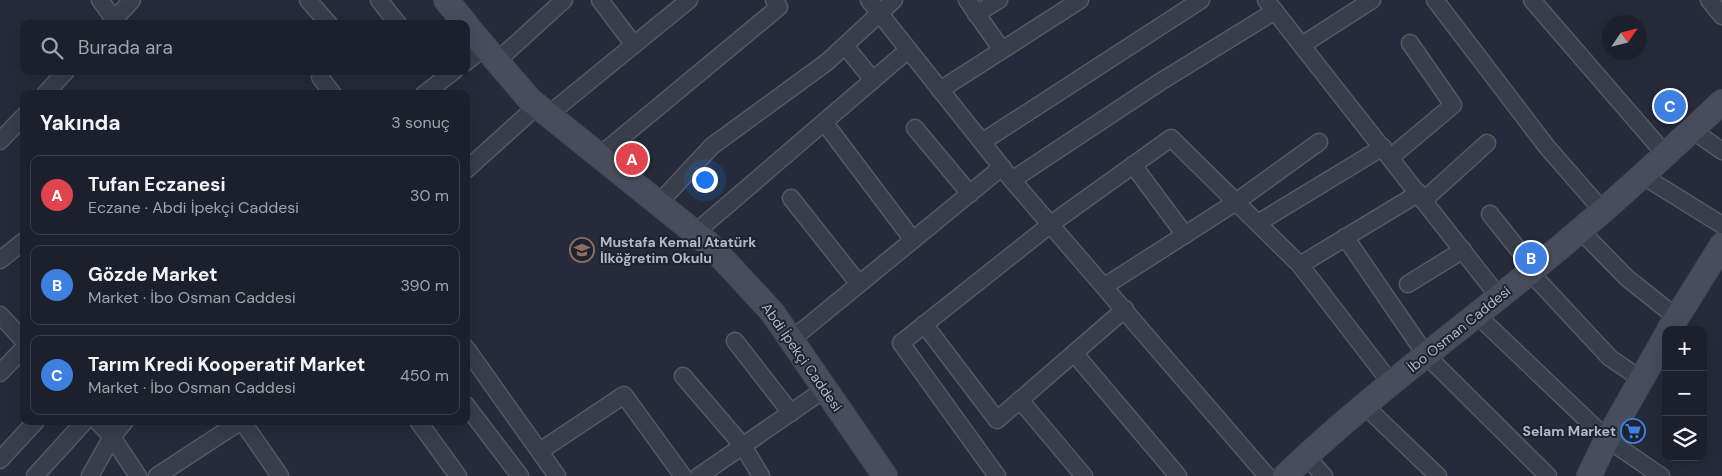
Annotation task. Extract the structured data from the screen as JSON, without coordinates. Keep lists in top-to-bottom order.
{
  "streets": {
    "main road": ["İbo Osman Caddesi", "Abdi İpekçi Caddesi"]
  },
  "places": {
    "school or university": ["Mustafa Kemal Atatürk İlköğretim Okulu"],
    "supermarket": ["Selam Market"]
  },
  "north": "top right",
  "page": {
    "search": "Burada ara",
    "pins": ["C", "A", "B"],
    "heading": ["Yakında", "3 sonuç"],
    "list": [
      {
        "mark": "A",
        "name": "Tufan Eczanesi",
        "note": "Eczane · Abdi İpekçi Caddesi",
        "value": "30 m"
      },
      {
        "mark": "B",
        "name": "Gözde Market",
        "note": "Market · İbo Osman Caddesi",
        "value": "390 m"
      },
      {
        "mark": "C",
        "name": "Tarım Kredi Kooperatif Market",
        "note": "Market · İbo Osman Caddesi",
        "value": "450 m"
      }
    ],
    "map_buttons": ["+", "−"]
  }
}
